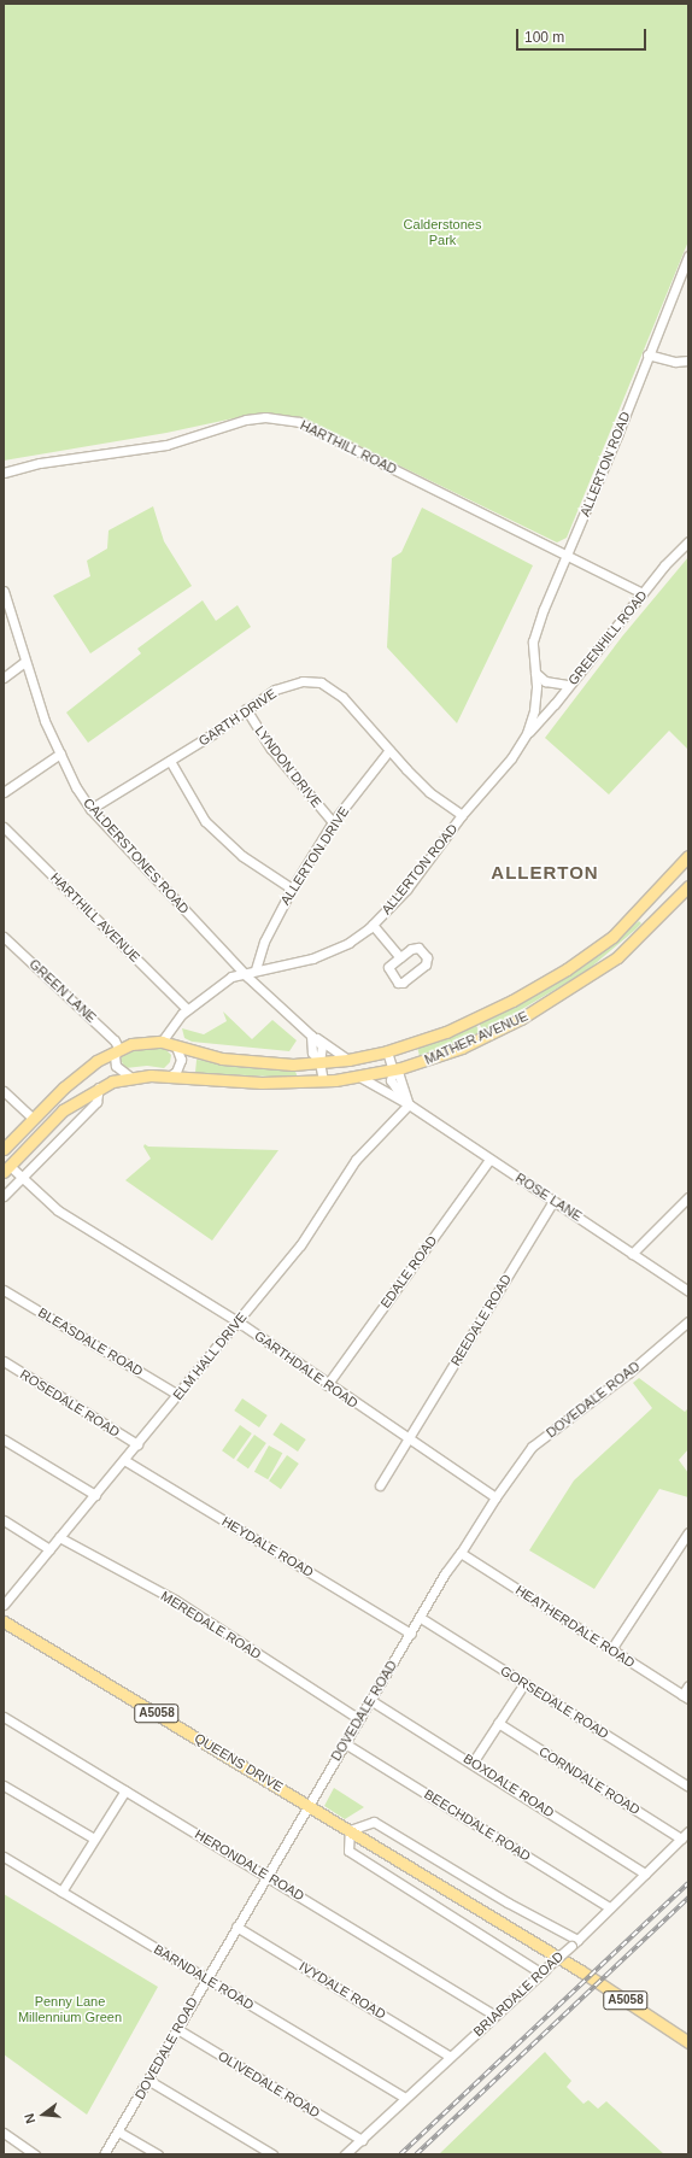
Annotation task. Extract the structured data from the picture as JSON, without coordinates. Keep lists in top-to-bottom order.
{
  "streets": {
    "main road": ["MATHER AVENUE", "A5058", "QUEENS DRIVE"],
    "street": [
      "HARTHILL ROAD",
      "ALLERTON ROAD",
      "GREENHILL ROAD",
      "GARTH DRIVE",
      "LYNDON DRIVE",
      "CALDERSTONES ROAD",
      "ALLERTON DRIVE",
      "HARTHILL AVENUE",
      "GREEN LANE",
      "ROSE LANE",
      "EDALE ROAD",
      "REEDALE ROAD",
      "BLEASDALE ROAD",
      "ELM HALL DRIVE",
      "GARTHDALE ROAD",
      "DOVEDALE ROAD",
      "ROSEDALE ROAD",
      "HEYDALE ROAD",
      "MEREDALE ROAD",
      "HEATHERDALE ROAD",
      "GORSEDALE ROAD",
      "CORNDALE ROAD",
      "BOXDALE ROAD",
      "BEECHDALE ROAD",
      "HERONDALE ROAD",
      "BARNDALE ROAD",
      "IVYDALE ROAD",
      "BRIARDALE ROAD",
      "OLIVEDALE ROAD"
    ]
  },
  "crossings": [
    ["HARTHILL ROAD", "ALLERTON ROAD"],
    ["HARTHILL ROAD", "GREENHILL ROAD"],
    ["ALLERTON ROAD", "GREENHILL ROAD"],
    ["ALLERTON ROAD", "GARTH DRIVE"],
    ["ALLERTON ROAD", "CALDERSTONES ROAD"],
    ["ALLERTON ROAD", "ALLERTON DRIVE"],
    ["ALLERTON ROAD", "HARTHILL AVENUE"],
    ["ALLERTON ROAD", "MATHER AVENUE"],
    ["GARTH DRIVE", "LYNDON DRIVE"],
    ["GARTH DRIVE", "CALDERSTONES ROAD"],
    ["GARTH DRIVE", "ALLERTON DRIVE"],
    ["LYNDON DRIVE", "ALLERTON DRIVE"],
    ["GREEN LANE", "MATHER AVENUE"],
    ["MATHER AVENUE", "ROSE LANE"],
    ["ROSE LANE", "EDALE ROAD"],
    ["ROSE LANE", "REEDALE ROAD"],
    ["ROSE LANE", "ELM HALL DRIVE"],
    ["EDALE ROAD", "GARTHDALE ROAD"],
    ["REEDALE ROAD", "GARTHDALE ROAD"],
    ["BLEASDALE ROAD", "ELM HALL DRIVE"],
    ["ELM HALL DRIVE", "GARTHDALE ROAD"],
    ["ELM HALL DRIVE", "ROSEDALE ROAD"],
    ["ELM HALL DRIVE", "HEYDALE ROAD"],
    ["ELM HALL DRIVE", "MEREDALE ROAD"],
    ["GARTHDALE ROAD", "DOVEDALE ROAD"],
    ["DOVEDALE ROAD", "HEYDALE ROAD"],
    ["DOVEDALE ROAD", "MEREDALE ROAD"],
    ["DOVEDALE ROAD", "HEATHERDALE ROAD"],
    ["DOVEDALE ROAD", "GORSEDALE ROAD"],
    ["DOVEDALE ROAD", "QUEENS DRIVE"],
    ["DOVEDALE ROAD", "BOXDALE ROAD"],
    ["DOVEDALE ROAD", "BEECHDALE ROAD"],
    ["DOVEDALE ROAD", "HERONDALE ROAD"],
    ["DOVEDALE ROAD", "BARNDALE ROAD"],
    ["DOVEDALE ROAD", "IVYDALE ROAD"],
    ["DOVEDALE ROAD", "OLIVEDALE ROAD"],
    ["CORNDALE ROAD", "BRIARDALE ROAD"],
    ["BOXDALE ROAD", "BRIARDALE ROAD"],
    ["BEECHDALE ROAD", "BRIARDALE ROAD"],
    ["HERONDALE ROAD", "BRIARDALE ROAD"],
    ["BARNDALE ROAD", "BRIARDALE ROAD"],
    ["IVYDALE ROAD", "BRIARDALE ROAD"],
    ["BRIARDALE ROAD", "OLIVEDALE ROAD"]
  ],
  "districts": ["ALLERTON"],
  "parks": ["Calderstones Park", "Penny Lane Millennium Green"],
  "scale_bar": "100 m",
  "north": "left"
}
